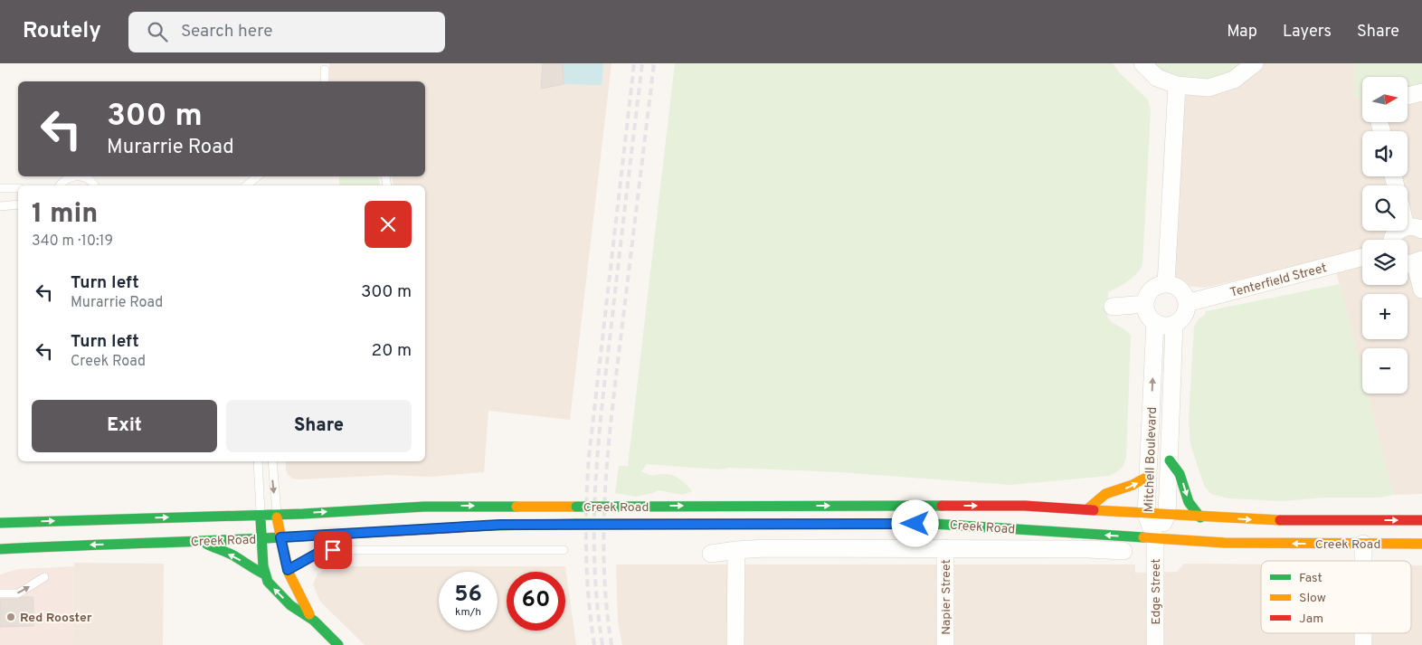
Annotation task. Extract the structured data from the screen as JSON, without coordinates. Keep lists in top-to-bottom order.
{
  "streets": {
    "main road": ["Creek Road"],
    "street": [
      "Tenterfield Street",
      "Mitchell Boulevard",
      "Edge Street",
      "Napier Street"
    ]
  },
  "crossings": [
    ["Tenterfield Street", "Mitchell Boulevard"],
    ["Mitchell Boulevard", "Creek Road"],
    ["Mitchell Boulevard", "Edge Street"],
    ["Creek Road", "Edge Street"],
    ["Creek Road", "Napier Street"]
  ],
  "places": ["Red Rooster"],
  "legend": ["Fast", "Slow", "Jam"],
  "north": "right",
  "page": {
    "header": "Routely",
    "search": "Search here",
    "nav": ["Map", "Layers", "Share"],
    "map_buttons": ["+", "−"],
    "turn": ["300 m", "Murarrie Road"],
    "heading": ["1 min", "340 m · 10:19"],
    "list": [
      {
        "name": "Turn left",
        "note": "Murarrie Road",
        "value": "300 m"
      },
      {
        "name": "Turn left",
        "note": "Creek Road",
        "value": "20 m"
      }
    ],
    "buttons": ["Exit", "Share"],
    "speed": "56 km/h",
    "limit": "60"
  }
}
